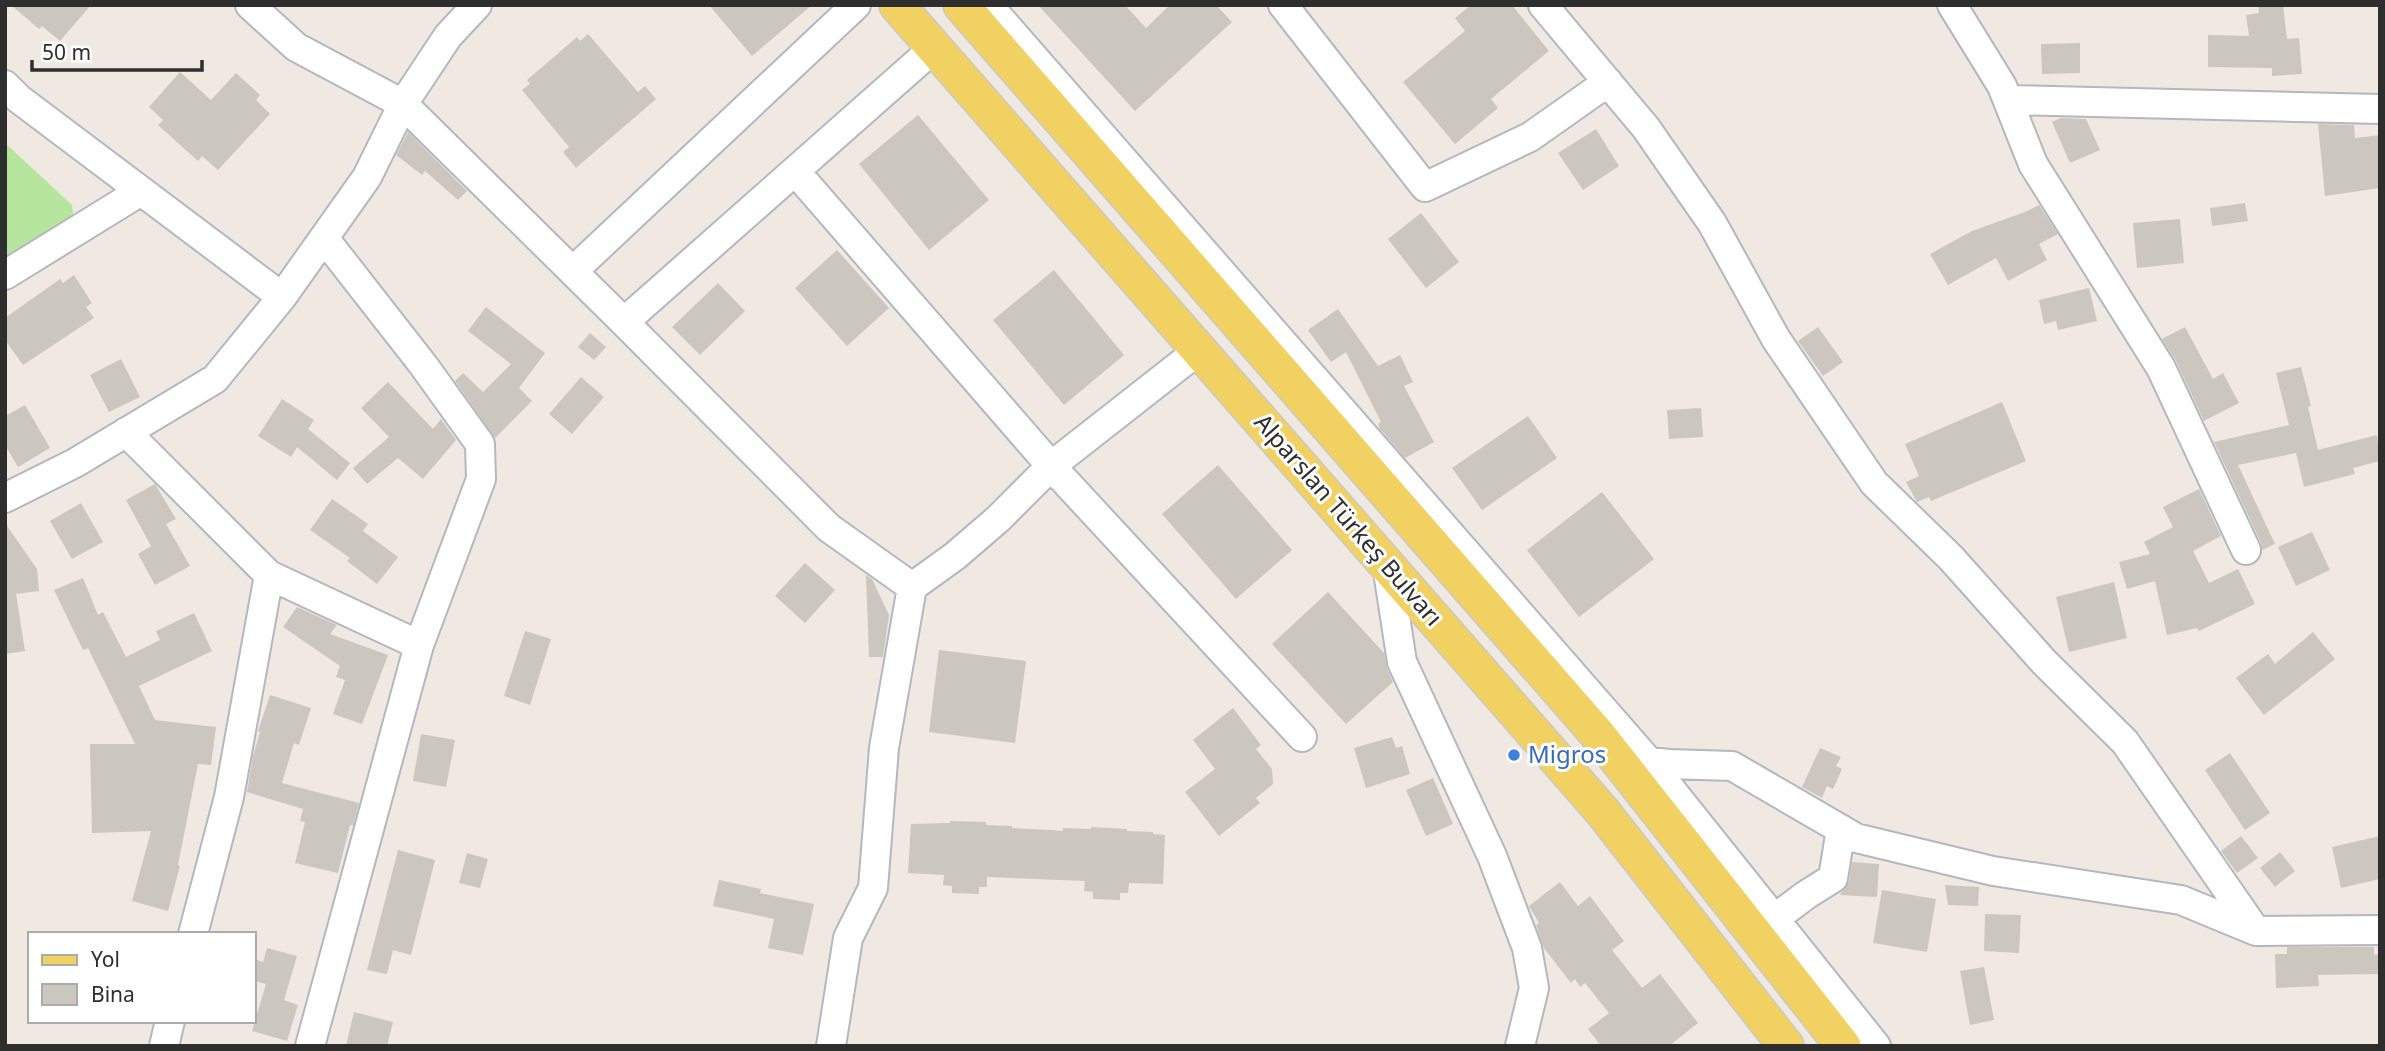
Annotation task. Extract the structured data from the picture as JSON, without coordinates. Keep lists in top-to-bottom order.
{
  "streets": {
    "main road": ["Alparslan Türkeş Bulvarı"]
  },
  "places": ["Migros"],
  "legend": ["Yol", "Bina"],
  "scale_bar": "50 m"
}
